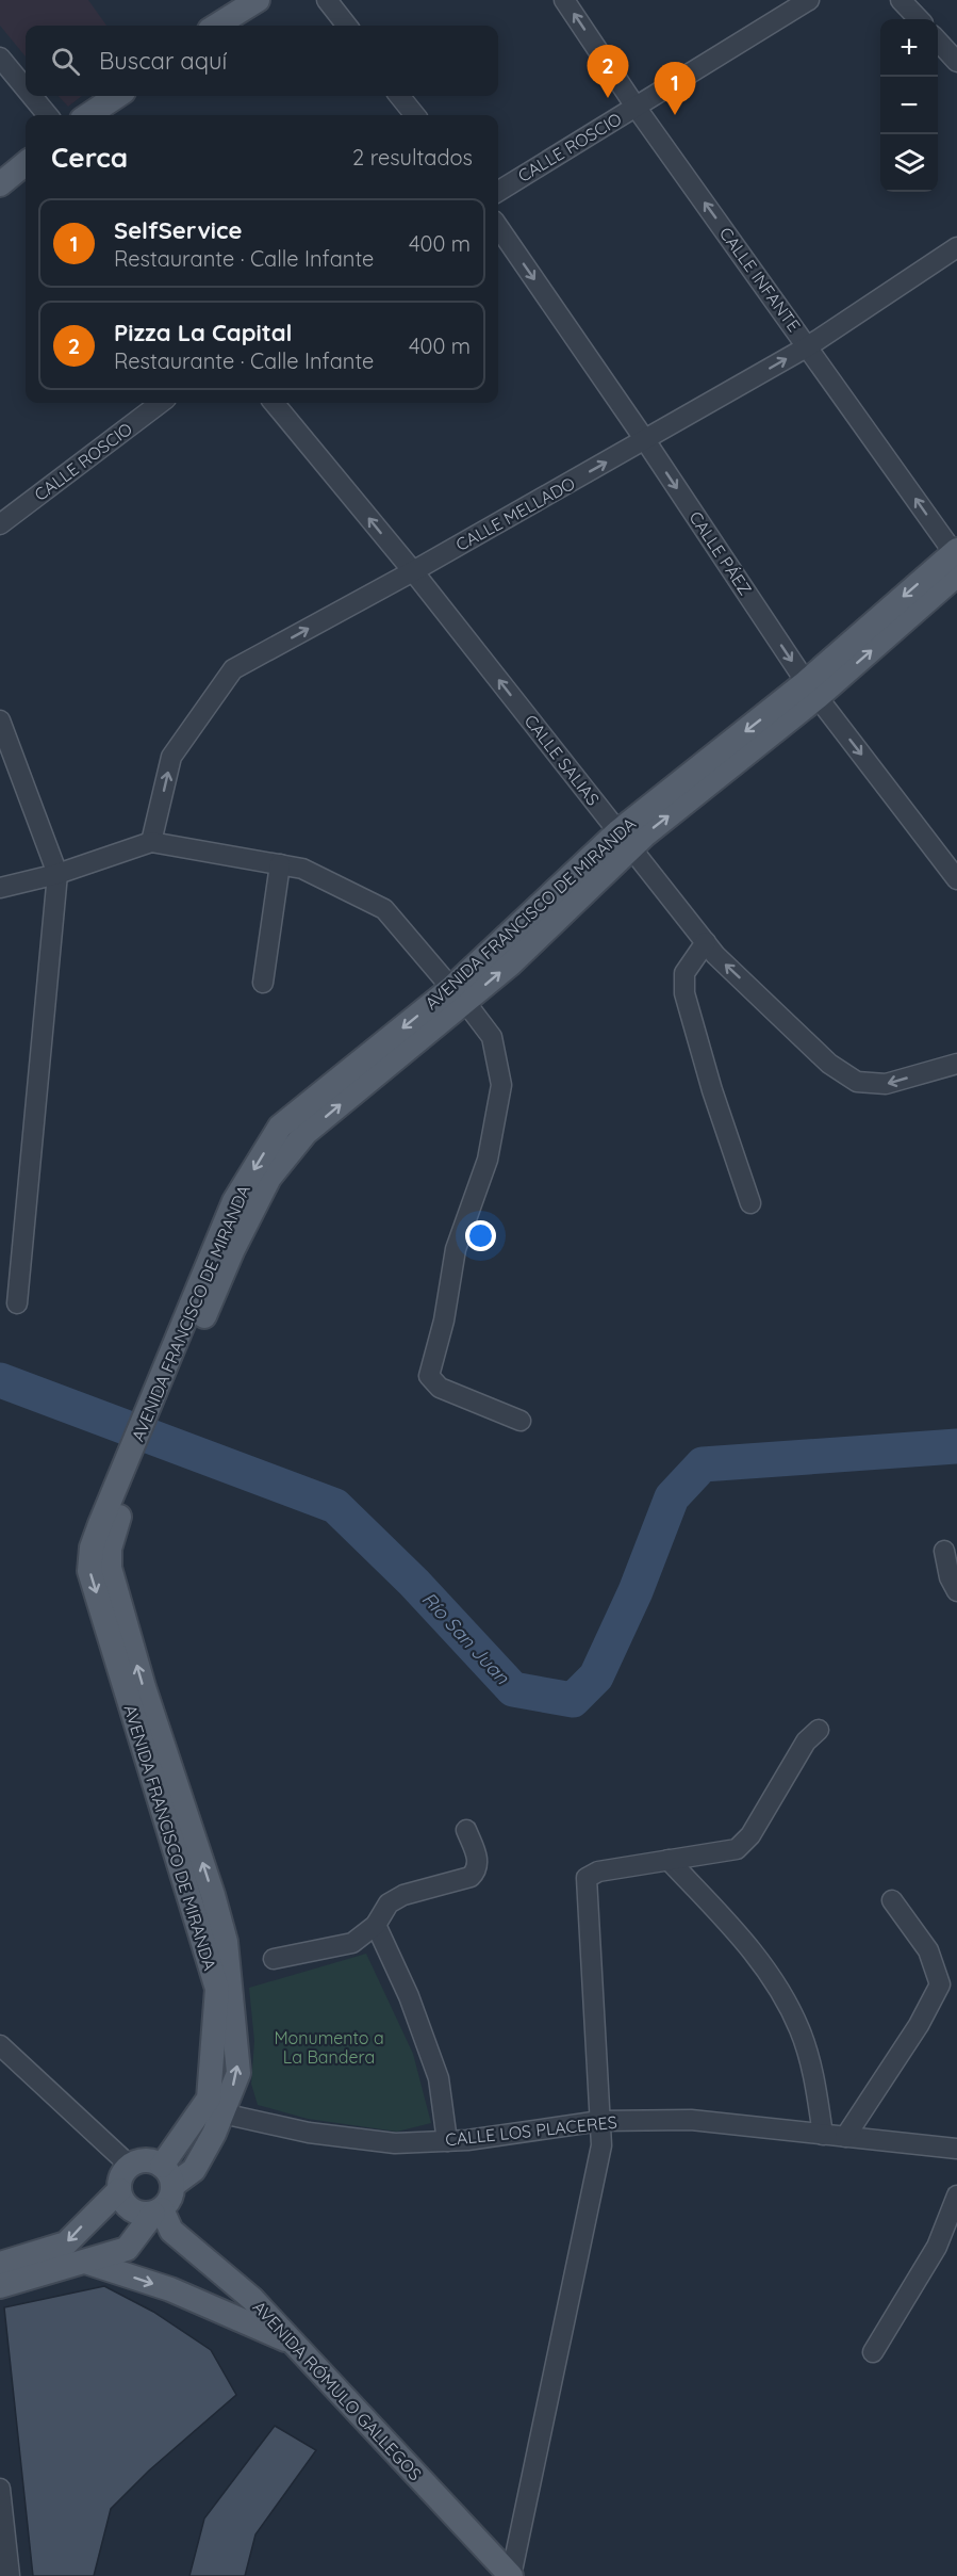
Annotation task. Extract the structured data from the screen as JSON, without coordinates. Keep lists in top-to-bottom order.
{
  "streets": {
    "main road": ["AVENIDA FRANCISCO DE MIRANDA", "AVENIDA RÓMULO GALLEGOS"],
    "street": [
      "CALLE ROSCIO",
      "CALLE INFANTE",
      "CALLE MELLADO",
      "CALLE PÁEZ",
      "CALLE SALIAS",
      "CALLE LOS PLACERES"
    ]
  },
  "crossings": [
    ["CALLE ROSCIO", "CALLE INFANTE"],
    ["CALLE INFANTE", "CALLE MELLADO"],
    ["CALLE INFANTE", "AVENIDA FRANCISCO DE MIRANDA"],
    ["CALLE MELLADO", "CALLE PÁEZ"],
    ["CALLE MELLADO", "CALLE SALIAS"],
    ["CALLE PÁEZ", "AVENIDA FRANCISCO DE MIRANDA"],
    ["CALLE SALIAS", "AVENIDA FRANCISCO DE MIRANDA"],
    ["AVENIDA FRANCISCO DE MIRANDA", "CALLE LOS PLACERES"],
    ["AVENIDA FRANCISCO DE MIRANDA", "AVENIDA RÓMULO GALLEGOS"]
  ],
  "one_way": [
    "CALLE INFANTE",
    "CALLE MELLADO",
    "CALLE PÁEZ",
    "CALLE SALIAS"
  ],
  "water": ["Río San Juan"],
  "parks": ["Monumento a La Bandera"],
  "page": {
    "map_buttons": ["+", "−"],
    "search": "Buscar aquí",
    "pins": ["2", "1"],
    "heading": ["Cerca", "2 resultados"],
    "list": [
      {
        "mark": "1",
        "name": "SelfService",
        "note": "Restaurante · Calle Infante",
        "value": "400 m"
      },
      {
        "mark": "2",
        "name": "Pizza La Capital",
        "note": "Restaurante · Calle Infante",
        "value": "400 m"
      }
    ]
  }
}
